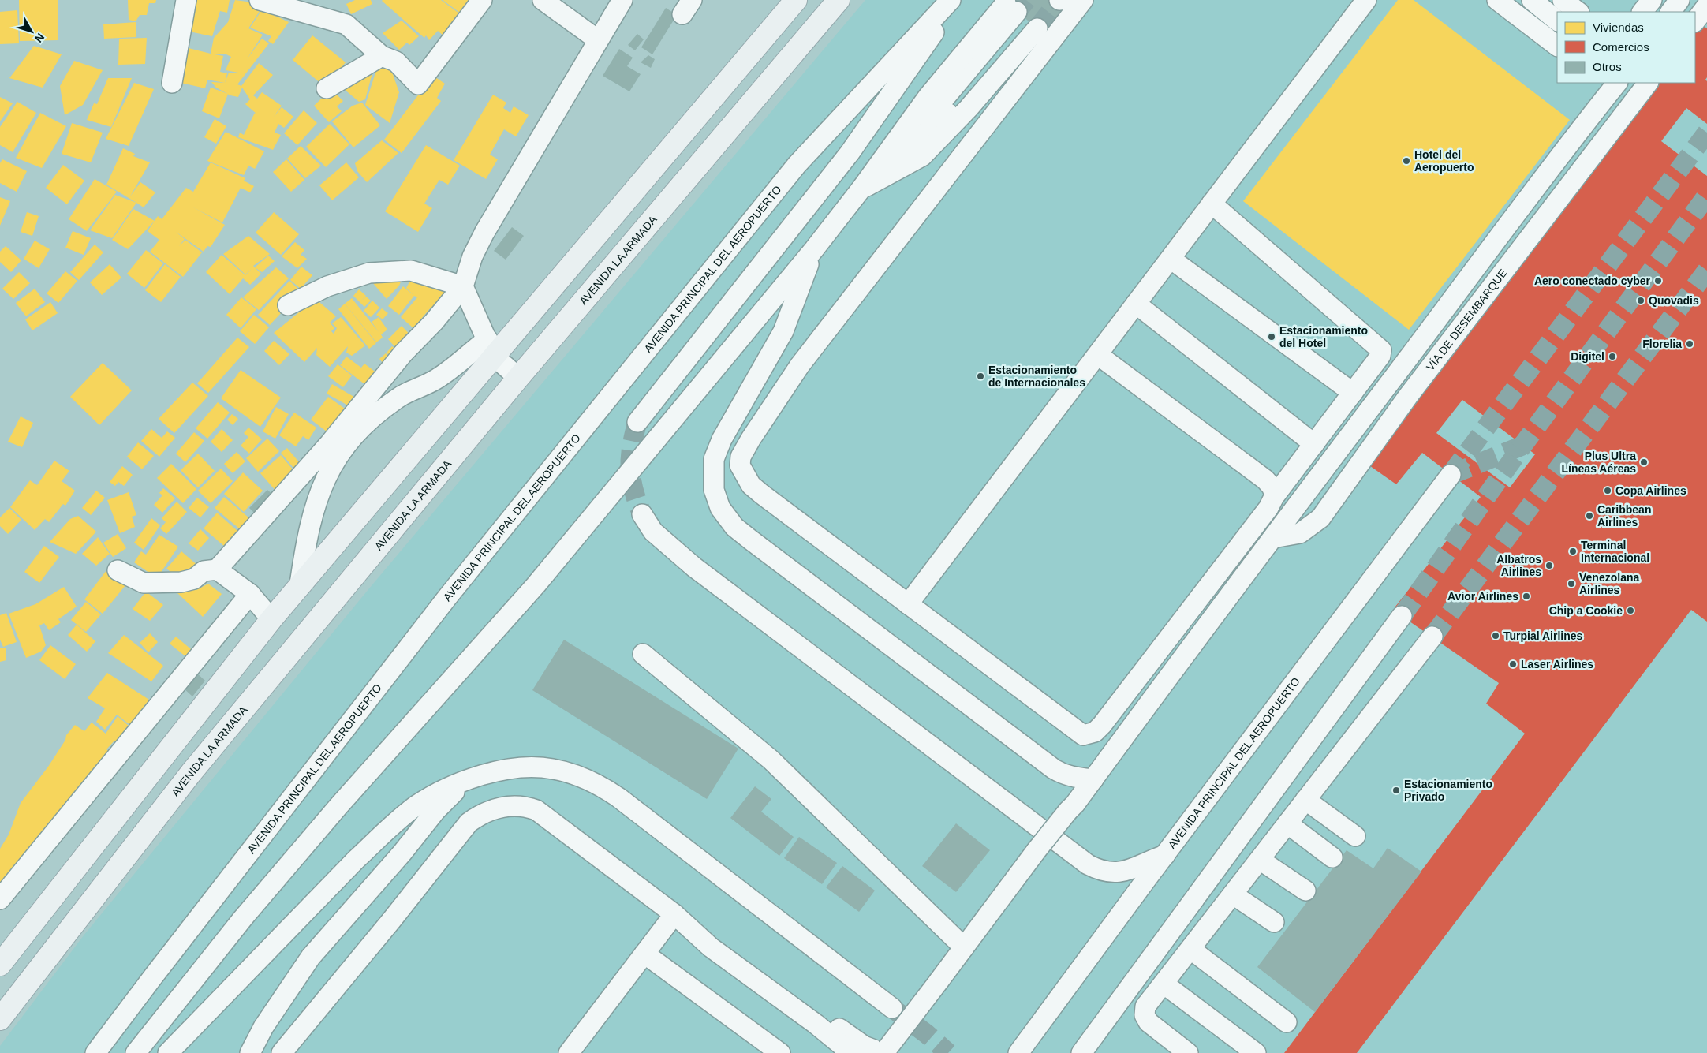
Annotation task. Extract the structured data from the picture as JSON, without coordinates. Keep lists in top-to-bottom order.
{
  "streets": {
    "main road": ["AVENIDA LA ARMADA"],
    "street": ["AVENIDA PRINCIPAL DEL AEROPUERTO", "VÍA DE DESEMBARQUE"]
  },
  "places": [
    "Hotel del Aeropuerto",
    "Aero conectado cyber",
    "Quovadis",
    "Estacionamiento del Hotel",
    "Florelia",
    "Digitel",
    "Estacionamiento de Internacionales",
    "Plus Ultra Líneas Aéreas",
    "Copa Airlines",
    "Caribbean Airlines",
    "Terminal Internacional",
    "Albatros Airlines",
    "Venezolana Airlines",
    "Avior Airlines",
    "Chip a Cookie",
    "Turpial Airlines",
    "Laser Airlines",
    "Estacionamiento Privado"
  ],
  "legend": ["Viviendas", "Comercios", "Otros"],
  "north": "bottom right"
}
